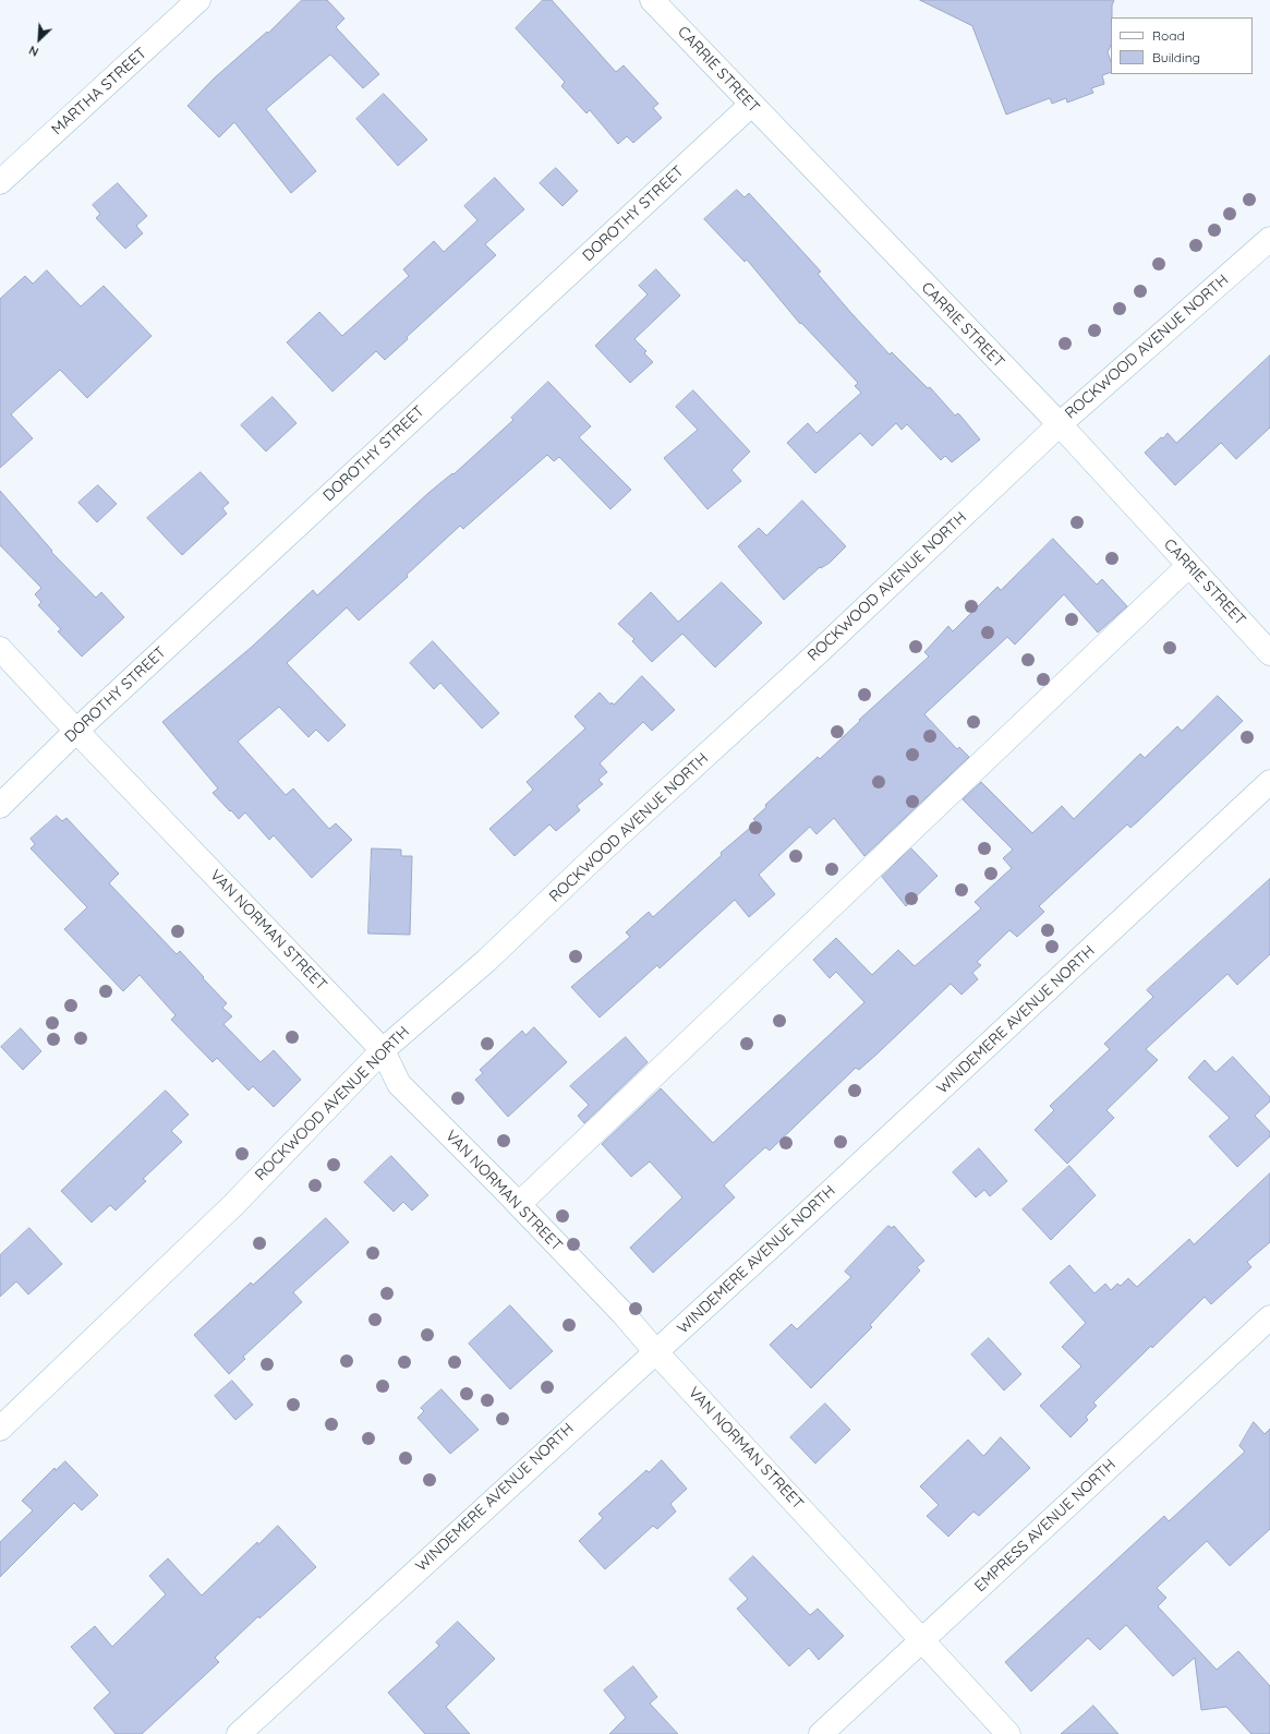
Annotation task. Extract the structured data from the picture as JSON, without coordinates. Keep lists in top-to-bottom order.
{
  "streets": {
    "street": [
      "CARRIE STREET",
      "MARTHA STREET",
      "DOROTHY STREET",
      "ROCKWOOD AVENUE NORTH",
      "VAN NORMAN STREET",
      "WINDEMERE AVENUE NORTH",
      "EMPRESS AVENUE NORTH"
    ]
  },
  "crossings": [
    ["CARRIE STREET", "DOROTHY STREET"],
    ["CARRIE STREET", "ROCKWOOD AVENUE NORTH"],
    ["DOROTHY STREET", "VAN NORMAN STREET"],
    ["ROCKWOOD AVENUE NORTH", "VAN NORMAN STREET"],
    ["VAN NORMAN STREET", "WINDEMERE AVENUE NORTH"],
    ["VAN NORMAN STREET", "EMPRESS AVENUE NORTH"]
  ],
  "legend": ["Road", "Building"],
  "north": "bottom left"
}
